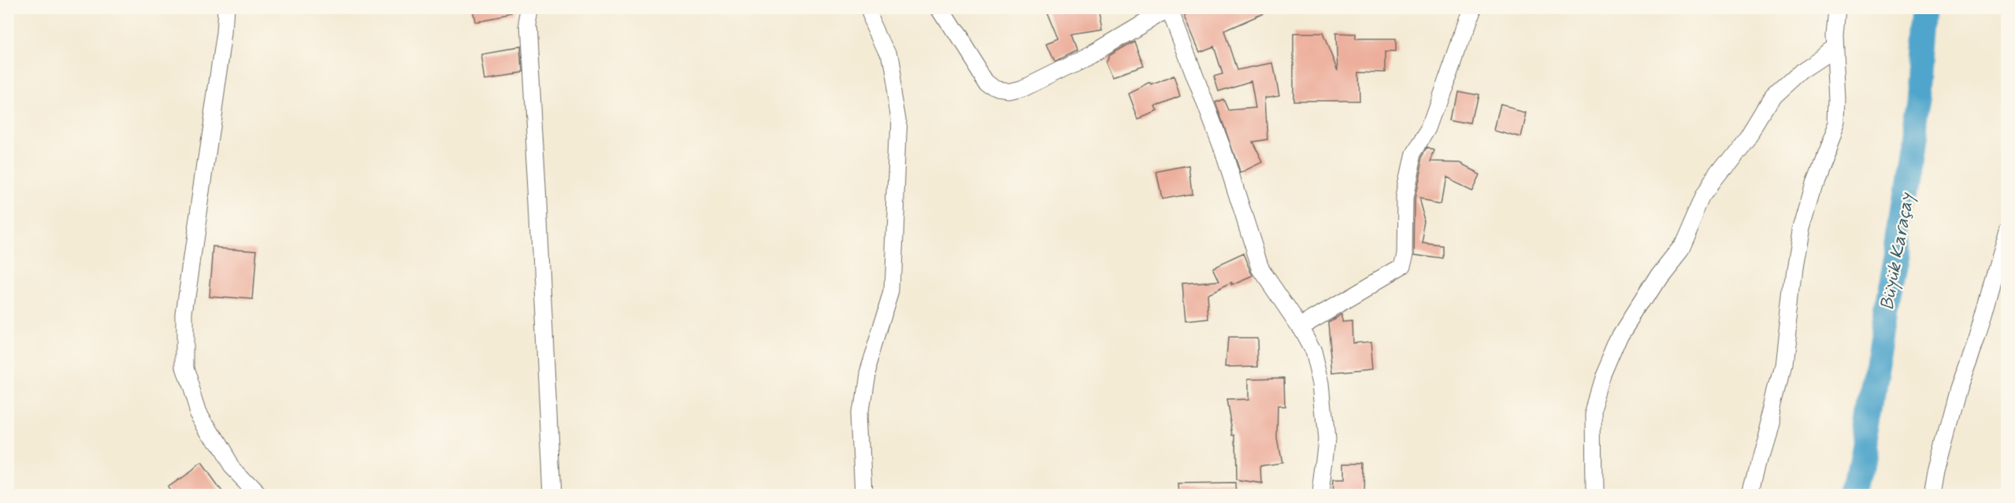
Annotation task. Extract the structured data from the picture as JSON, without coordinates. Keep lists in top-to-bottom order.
{
  "water": ["Büyük Karaçay"]
}
